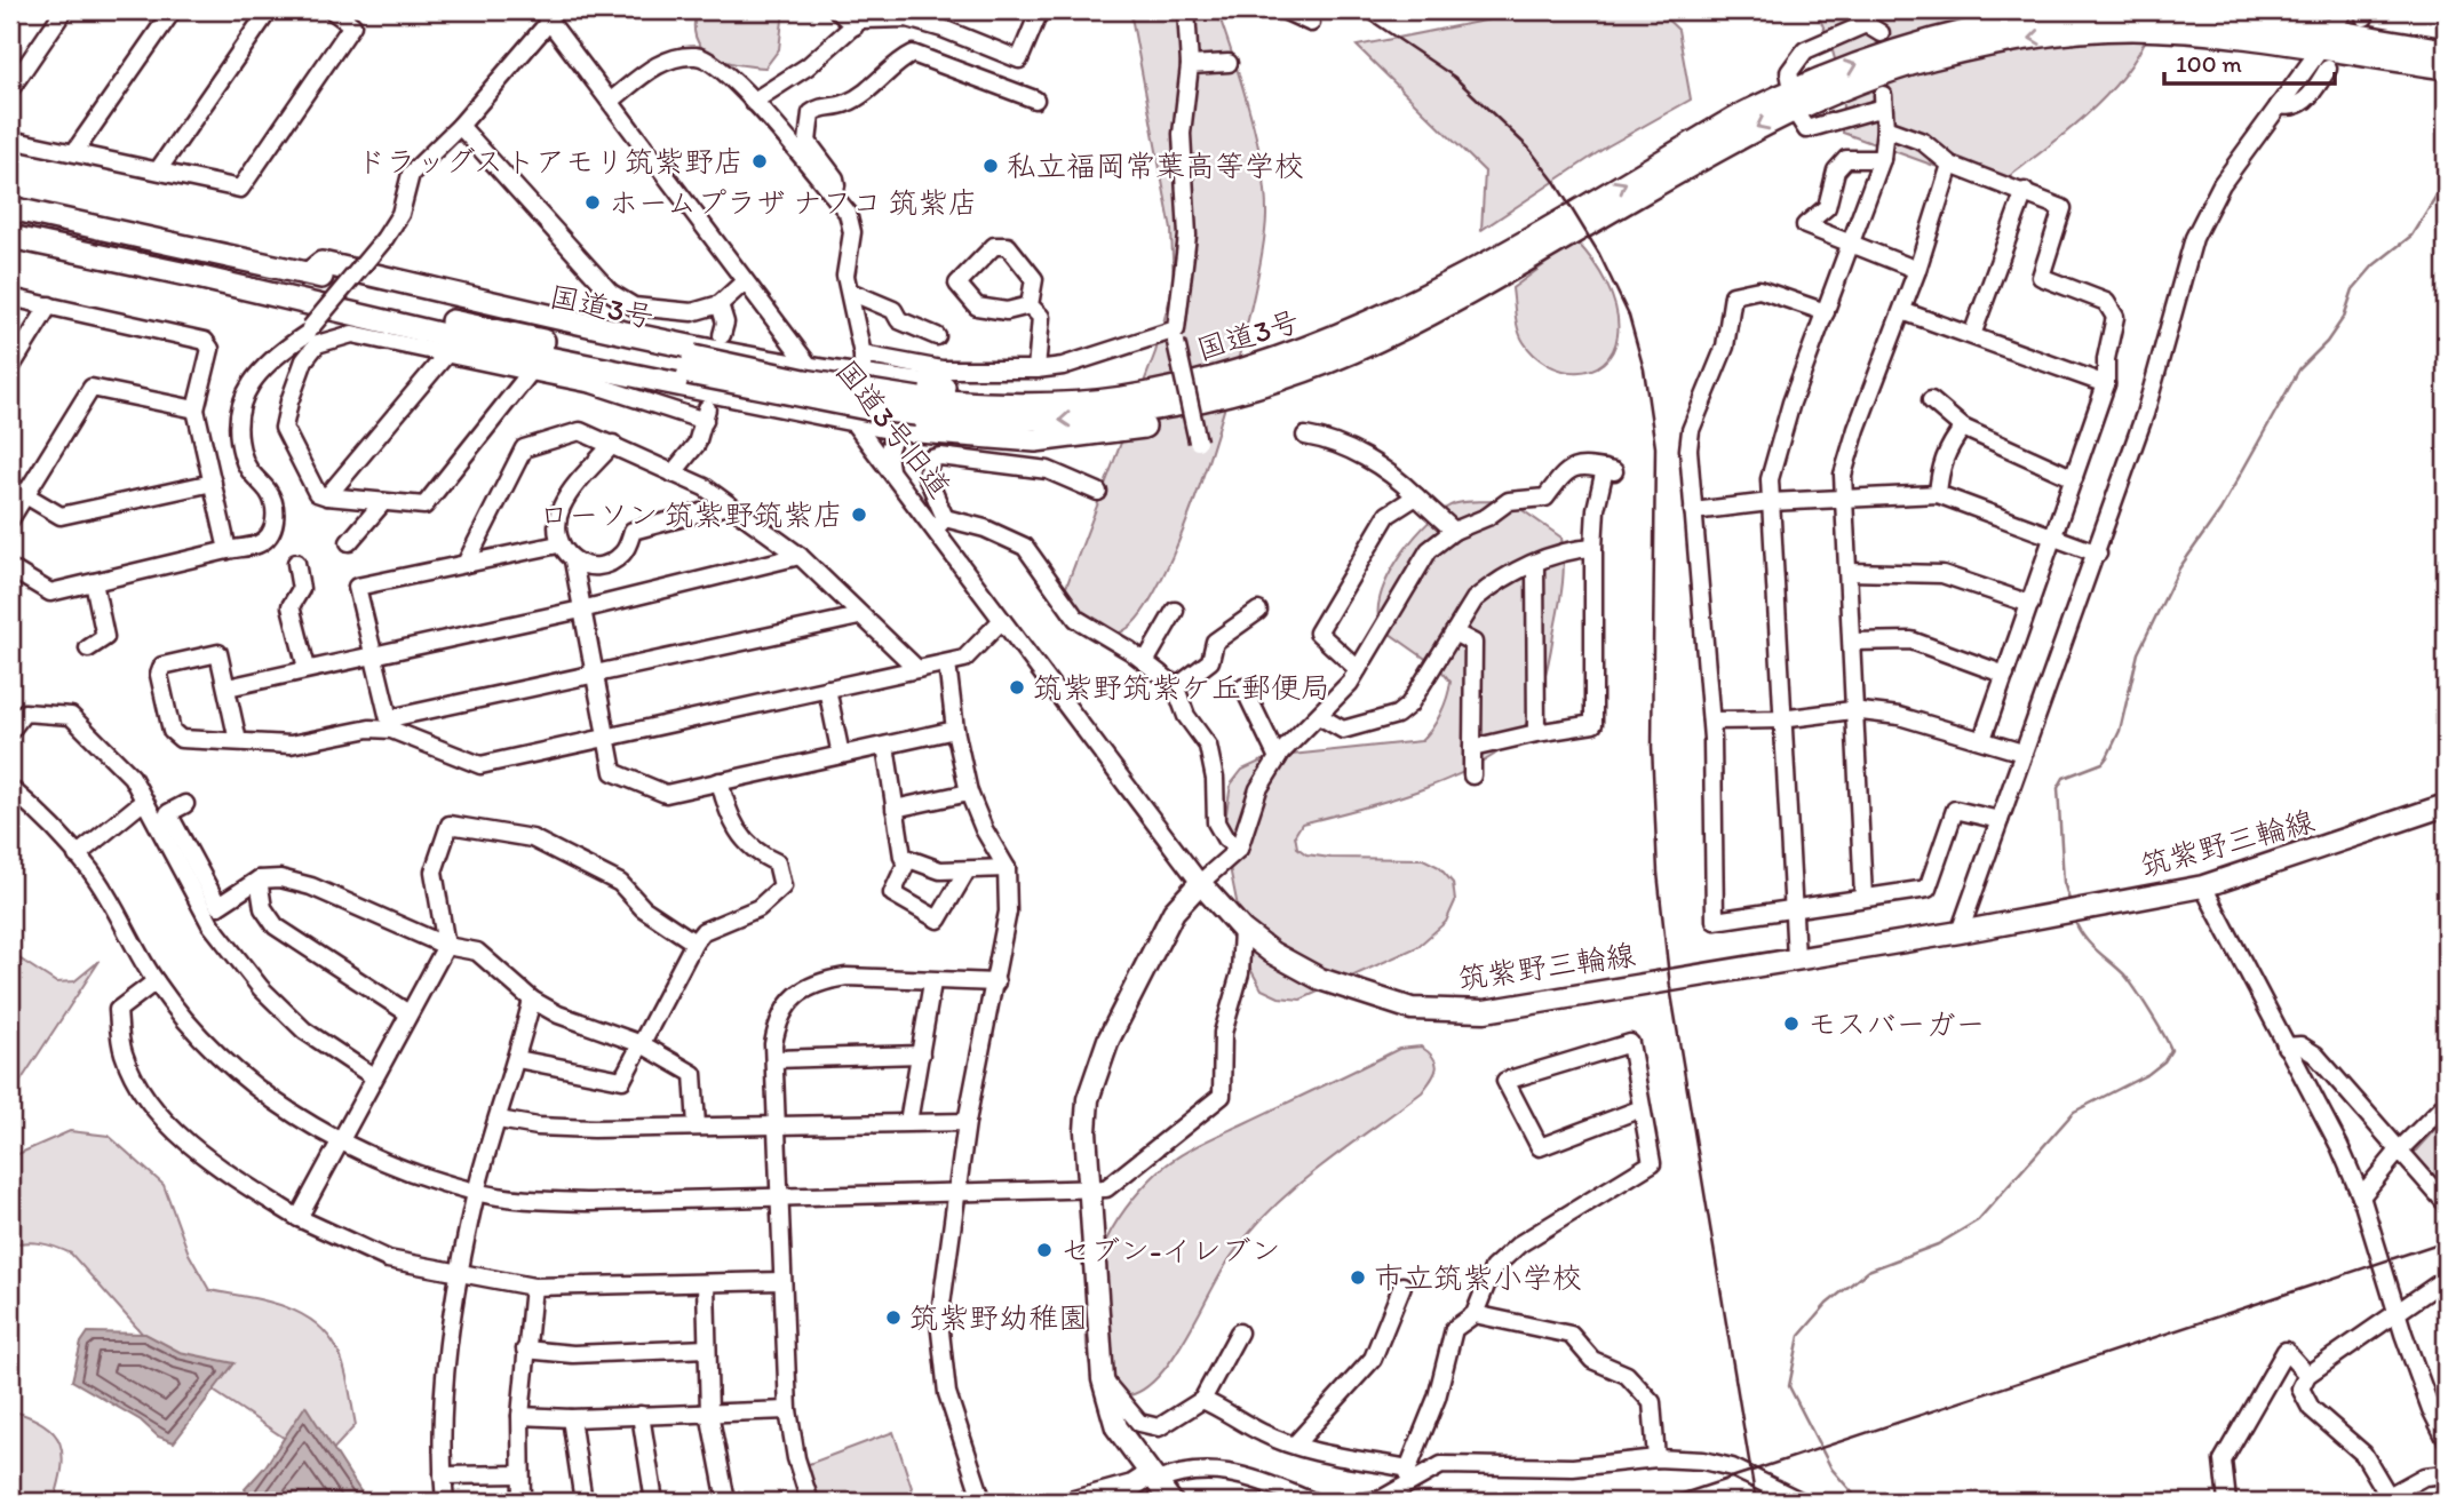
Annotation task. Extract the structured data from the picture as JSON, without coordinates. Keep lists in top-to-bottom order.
{
  "streets": {
    "highway": ["国道3号"],
    "main road": ["筑紫野三輪線"],
    "street": ["国道3号旧道"]
  },
  "crossings": [
    ["国道3号旧道", "筑紫野三輪線"]
  ],
  "places": [
    "ドラッグストアモリ筑紫野店",
    "私立福岡常葉高等学校",
    "ホームプラザ ナフコ 筑紫店",
    "ローソン 筑紫野筑紫店",
    "筑紫野筑紫ケ丘郵便局",
    "モスバーガー",
    "セブン-イレブン",
    "市立筑紫小学校",
    "筑紫野幼稚園"
  ],
  "scale_bar": "100 m"
}
